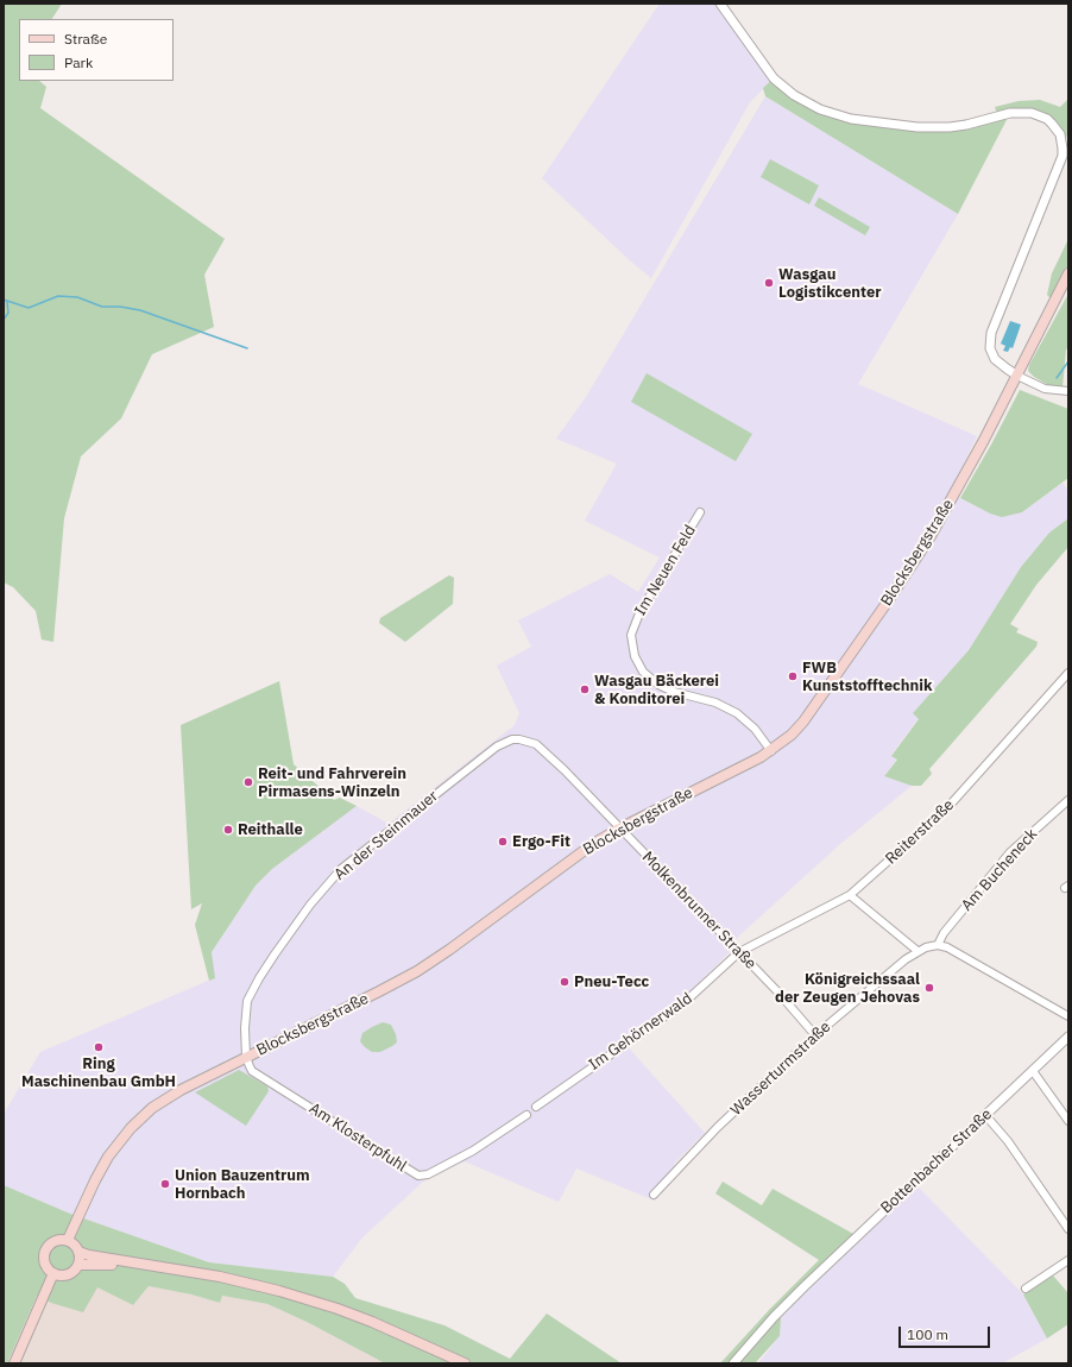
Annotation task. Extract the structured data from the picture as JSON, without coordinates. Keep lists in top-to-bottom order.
{
  "streets": {
    "main road": ["Blocksbergstraße"],
    "street": [
      "Im Neuen Feld",
      "Reiterstraße",
      "An der Steinmauer",
      "Am Bucheneck",
      "Molkenbrunner Straße",
      "Im Gehörnerwald",
      "Wasserturmstraße",
      "Am Klosterpfuhl",
      "Bottenbacher Straße"
    ]
  },
  "crossings": [
    ["Blocksbergstraße", "Im Neuen Feld"],
    ["Blocksbergstraße", "An der Steinmauer"],
    ["Blocksbergstraße", "Molkenbrunner Straße"],
    ["Blocksbergstraße", "Am Klosterpfuhl"],
    ["Reiterstraße", "Molkenbrunner Straße"],
    ["Reiterstraße", "Im Gehörnerwald"],
    ["An der Steinmauer", "Molkenbrunner Straße"],
    ["An der Steinmauer", "Am Klosterpfuhl"],
    ["Am Bucheneck", "Wasserturmstraße"],
    ["Molkenbrunner Straße", "Im Gehörnerwald"],
    ["Molkenbrunner Straße", "Wasserturmstraße"]
  ],
  "places": [
    "Wasgau Logistikcenter",
    "FWB Kunststofftechnik",
    "Wasgau Bäckerei & Konditorei",
    "Reit- und Fahrverein Pirmasens-Winzeln",
    "Reithalle",
    "Ergo-Fit",
    "Pneu-Tecc",
    "Königreichssaal der Zeugen Jehovas",
    "Ring Maschinenbau GmbH",
    "Union Bauzentrum Hornbach"
  ],
  "legend": ["Straße", "Park"],
  "scale_bar": "100 m"
}
